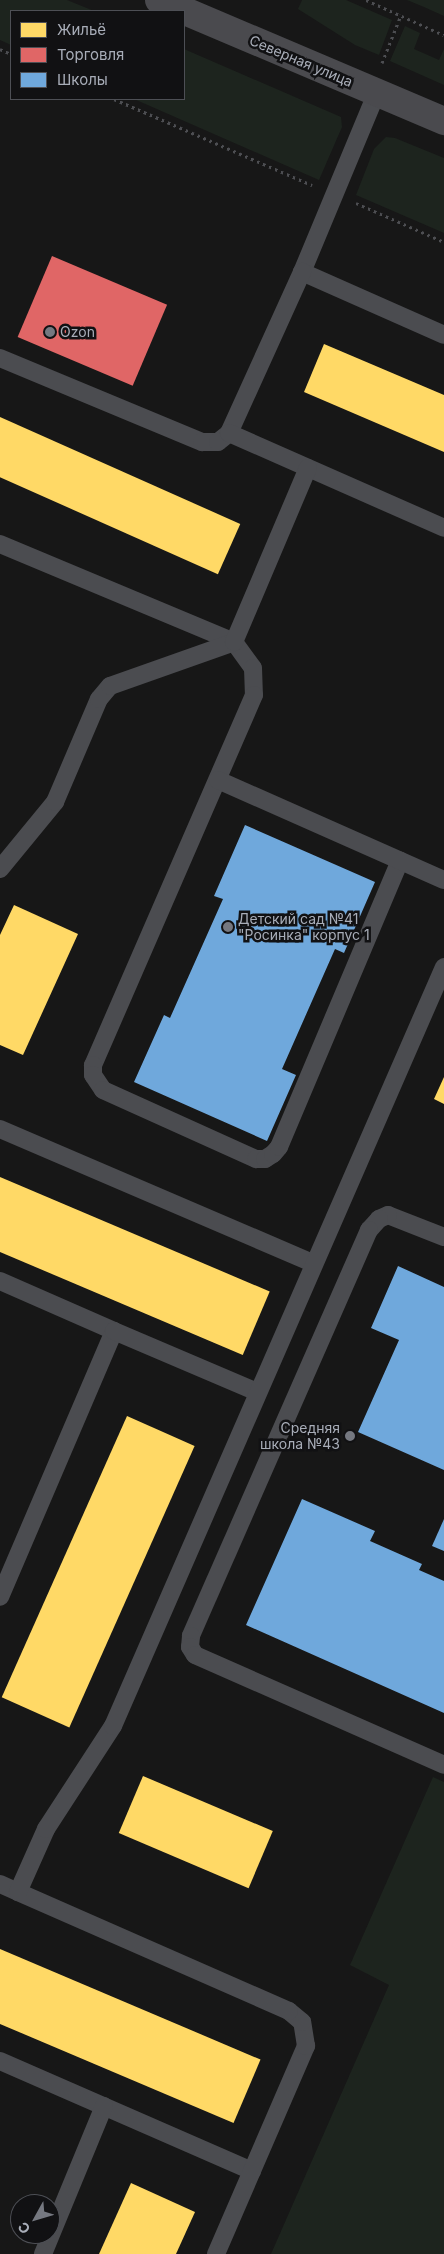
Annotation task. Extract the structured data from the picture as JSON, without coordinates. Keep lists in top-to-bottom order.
{
  "streets": {
    "main road": ["Северная улица"]
  },
  "places": ["Ozon", "Детский сад №41 \"Росинка\" корпус 1", "Средняя школа №43"],
  "legend": ["Жильё", "Торговля", "Школы"],
  "north": "bottom left"
}
